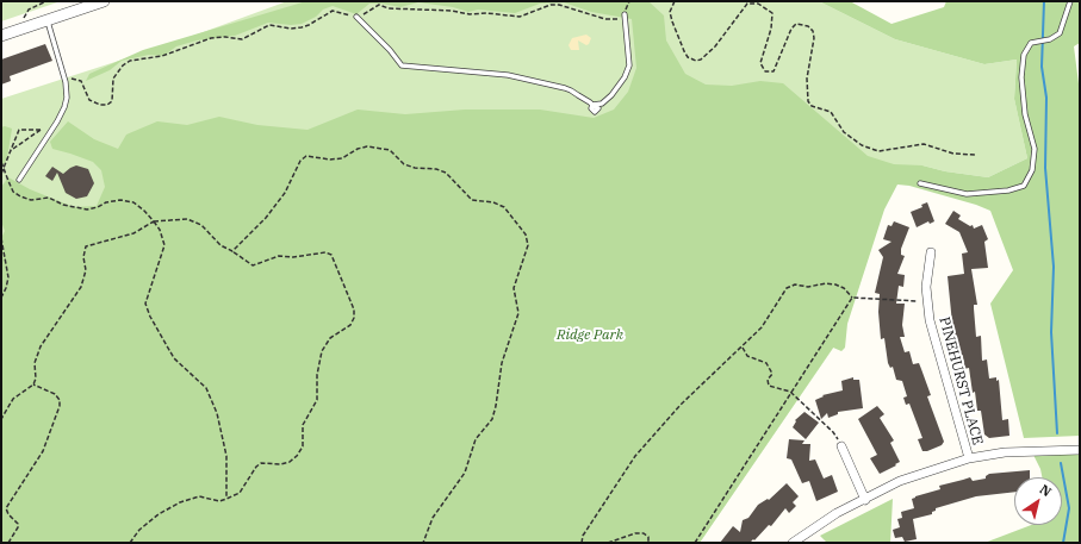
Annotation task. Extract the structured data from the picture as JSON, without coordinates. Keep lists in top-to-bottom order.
{
  "streets": {
    "street": ["PINEHURST PLACE"]
  },
  "parks": ["Ridge Park"],
  "north": "top right"
}
